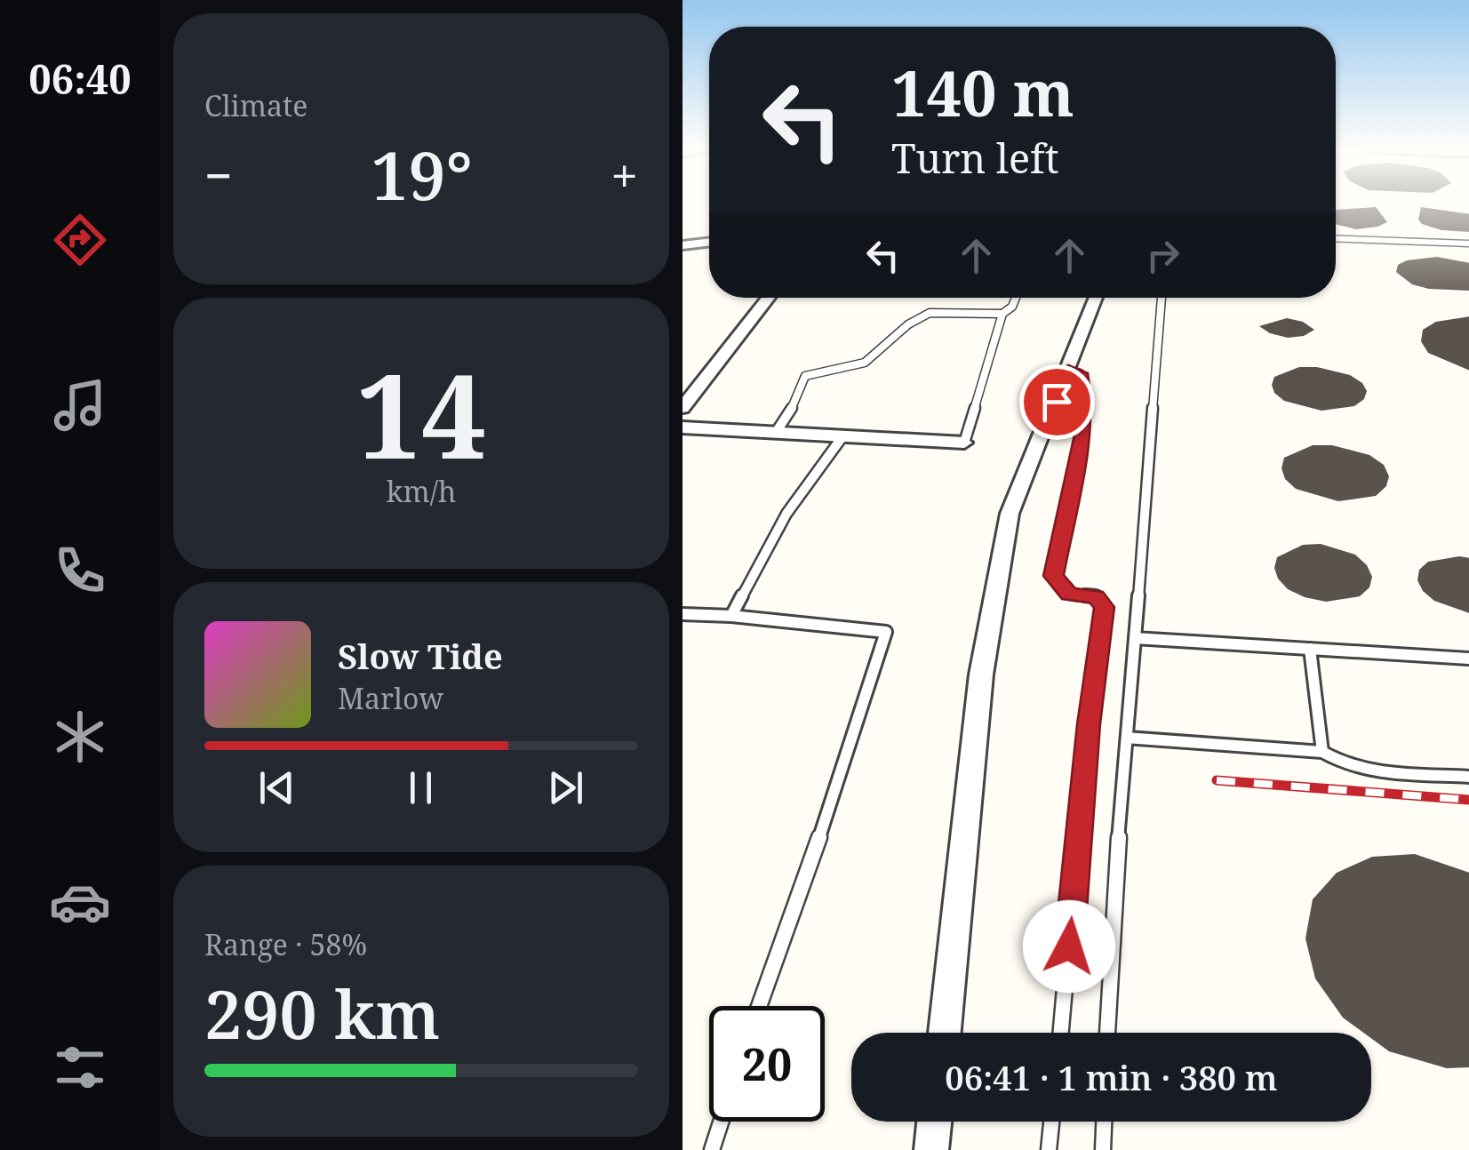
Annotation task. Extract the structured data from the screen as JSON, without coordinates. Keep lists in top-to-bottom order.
{
  "page": {
    "tabs": "06:40",
    "tile": [
      "Climate",
      ["14", "km/h"],
      ["Range · 58%", "290 km"]
    ],
    "turn": ["140 m", "Turn left"],
    "heat": ["−", "19°", "+"],
    "song": ["Slow Tide", "Marlow"],
    "limit": "20",
    "trip": "06:41 · 1 min · 380 m"
  }
}
